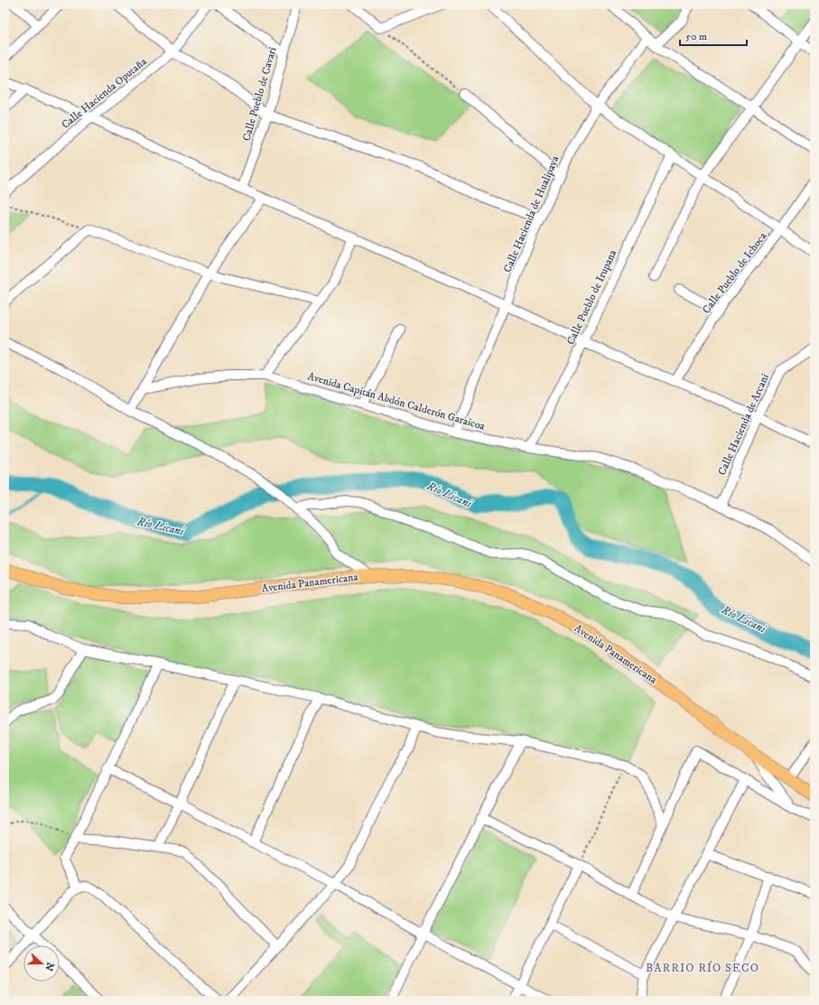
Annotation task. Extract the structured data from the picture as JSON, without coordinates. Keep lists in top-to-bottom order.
{
  "streets": {
    "main road": ["Avenida Panamericana"],
    "street": [
      "Calle Hacienda Oputaña",
      "Calle Pueblo de Cavari",
      "Calle Hacienda de Hualipaya",
      "Calle Pueblo de Ichoca",
      "Calle Pueblo de Irupana",
      "Avenida Capitán Abdón Calderón Garaicoa",
      "Calle Hacienda de Arcani"
    ]
  },
  "crossings": [
    ["Calle Hacienda de Hualipaya", "Avenida Capitán Abdón Calderón Garaicoa"],
    ["Calle Pueblo de Irupana", "Avenida Capitán Abdón Calderón Garaicoa"],
    ["Avenida Capitán Abdón Calderón Garaicoa", "Calle Hacienda de Arcani"]
  ],
  "districts": ["BARRIO RÍO SECO"],
  "water": ["Río Licani"],
  "scale_bar": "50 m",
  "north": "right"
}
